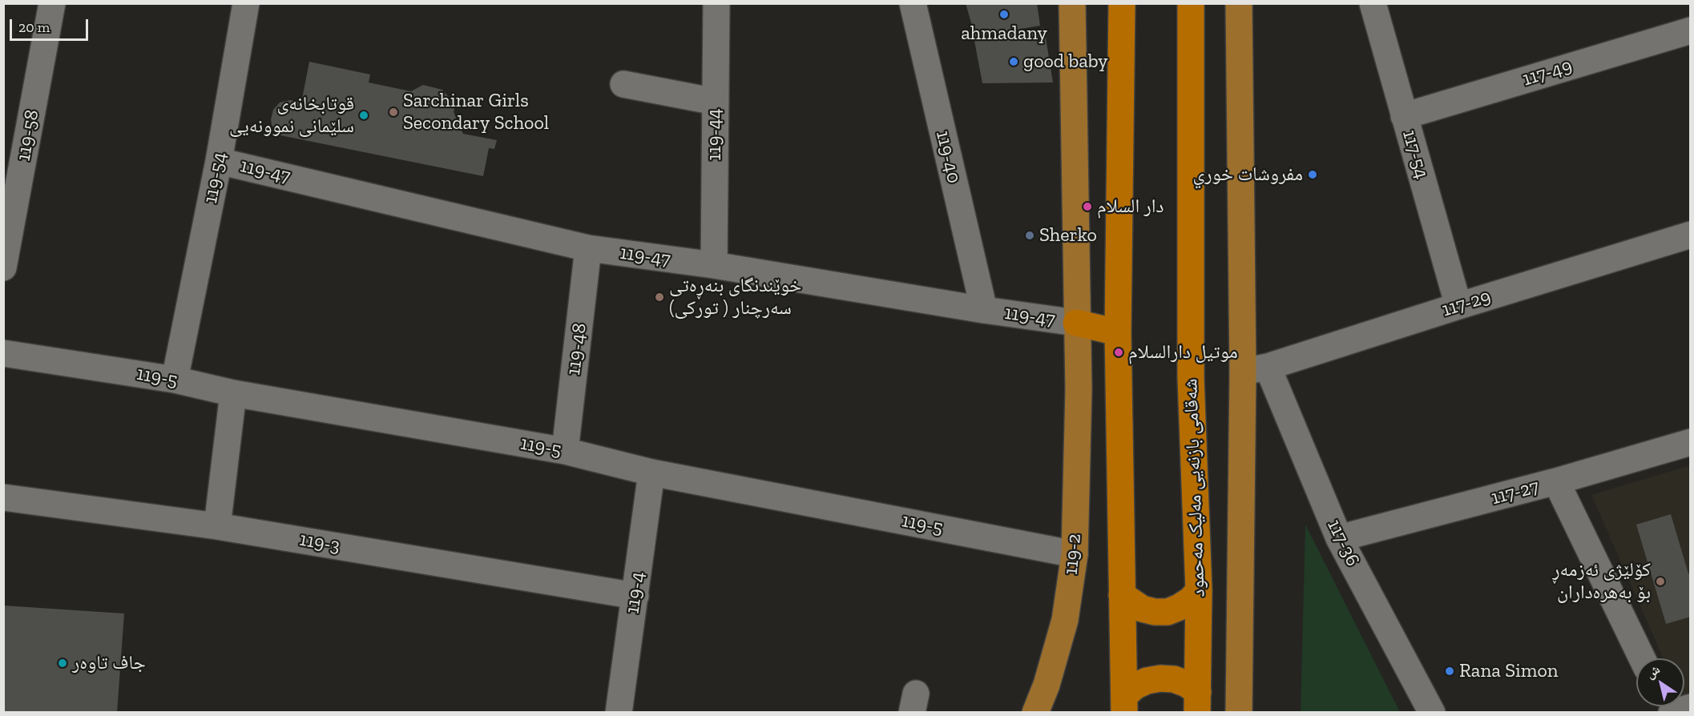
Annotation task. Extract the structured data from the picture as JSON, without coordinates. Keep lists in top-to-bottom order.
{
  "streets": {
    "highway": ["شەقامی بازنەیی مەلیک مەحمود"],
    "main road": ["119-2"],
    "street": [
      "117-49",
      "119-44",
      "119-58",
      "117-54",
      "119-40",
      "119-47",
      "119-54",
      "117-29",
      "119-48",
      "119-5",
      "117-27",
      "119-3",
      "117-36",
      "119-4"
    ]
  },
  "crossings": [
    ["117-49", "117-54"],
    ["119-44", "119-47"],
    ["117-54", "117-29"],
    ["119-40", "119-47"],
    ["119-47", "119-54"],
    ["119-47", "119-48"],
    ["119-47", "119-2"],
    ["119-54", "119-5"],
    ["117-29", "117-36"],
    ["119-48", "119-5"],
    ["119-5", "119-2"],
    ["119-5", "119-4"],
    ["117-27", "117-36"],
    ["119-3", "119-4"]
  ],
  "places": [
    "ahmadany",
    "good baby",
    "Sarchinar Girls Secondary School",
    "قوتابخانەی سلێمانی نموونەیی",
    "مفروشات خوري",
    "دار السلام",
    "Sherko",
    "خوێندنگای بنەڕەتی سەرچنار ( تورکی)",
    "موتيل دارالسلام",
    "کۆلێژی ئەزمەڕ بۆ بەهرەداران",
    "جاف تاوەر",
    "Rana Simon"
  ],
  "scale_bar": "20 m",
  "north": "top left"
}
